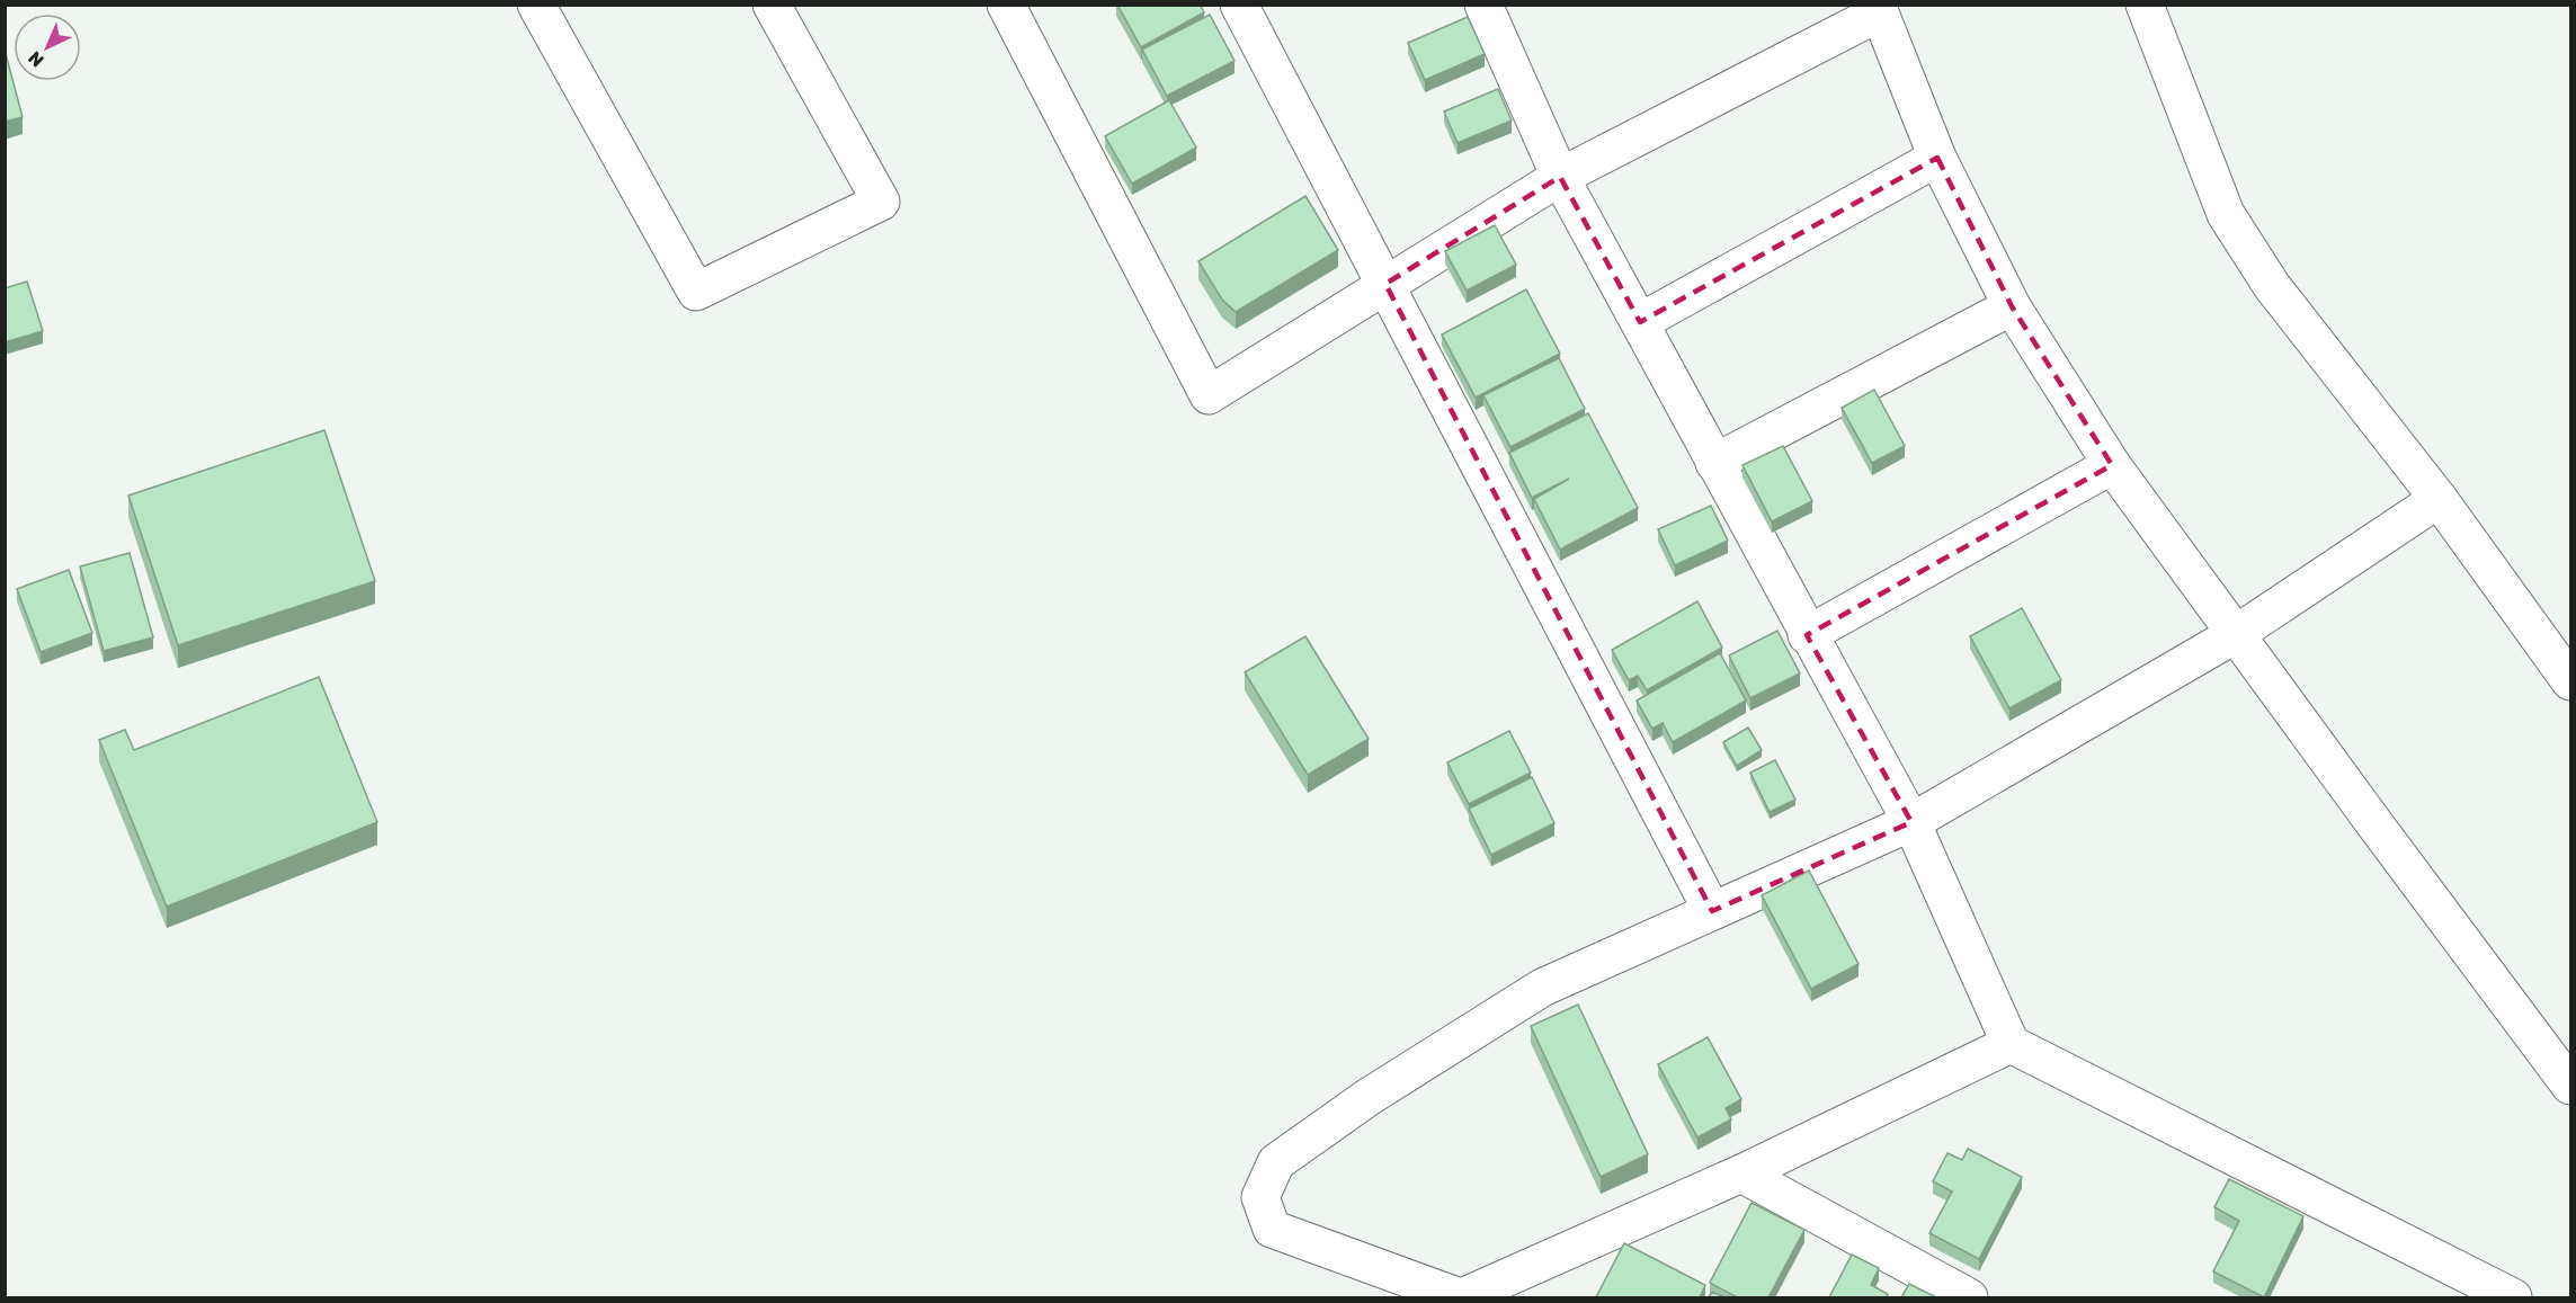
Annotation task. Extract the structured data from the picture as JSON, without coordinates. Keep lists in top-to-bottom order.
{
  "north": "bottom left"
}
